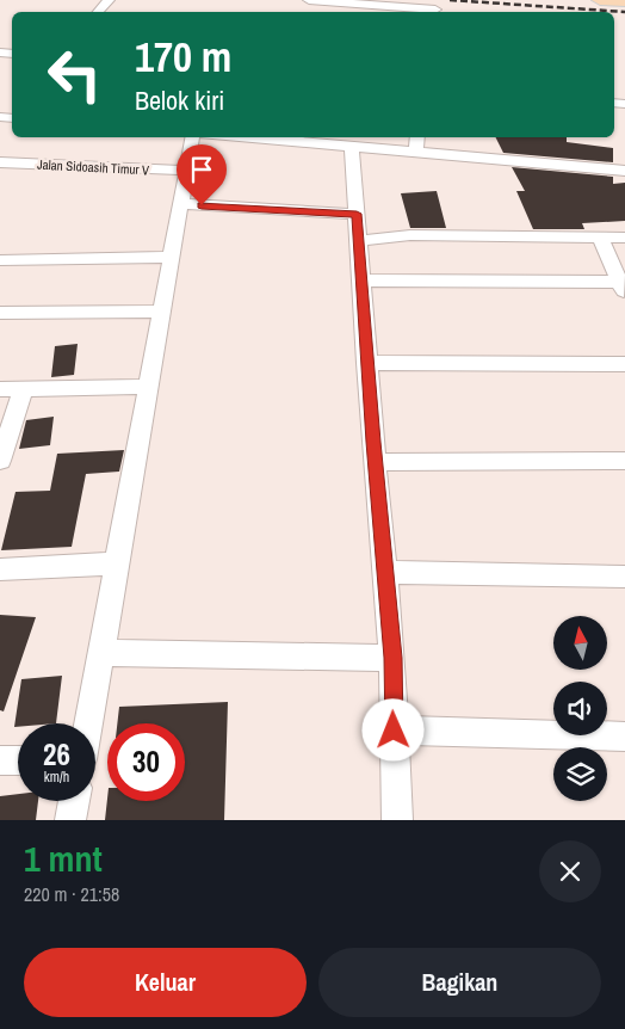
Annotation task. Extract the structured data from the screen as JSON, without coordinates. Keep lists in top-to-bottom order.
{
  "streets": {
    "street": ["Jalan Sidoasih Timur V"]
  },
  "north": "top",
  "page": {
    "turn": ["170 m", "Belok kiri"],
    "speed": "26 km/h",
    "limit": "30",
    "heading": ["1 mnt", "220 m · 21:58"],
    "buttons": ["Keluar", "Bagikan"]
  }
}
